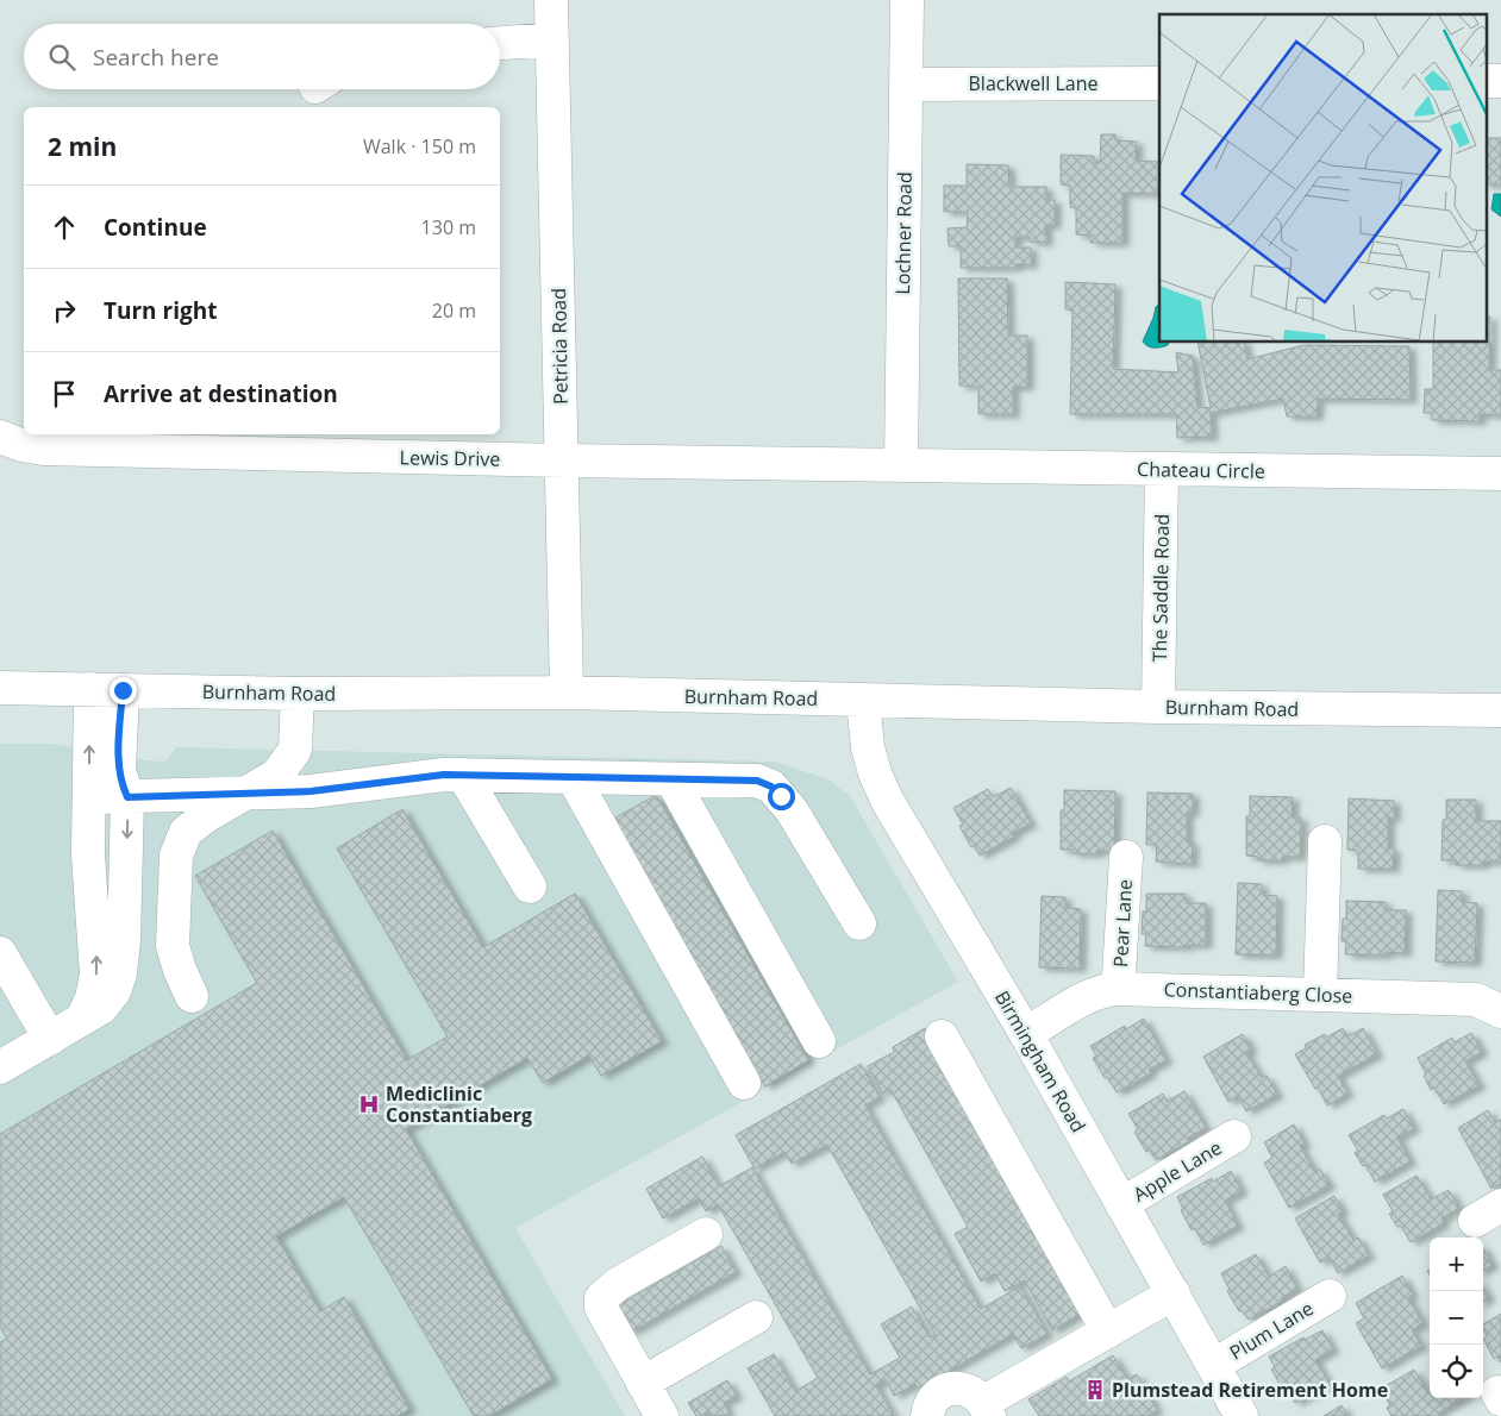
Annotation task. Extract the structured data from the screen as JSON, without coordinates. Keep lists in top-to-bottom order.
{
  "streets": {
    "street": [
      "Blackwell Lane",
      "Lochner Road",
      "Petricia Road",
      "Lewis Drive",
      "Chateau Circle",
      "The Saddle Road",
      "Burnham Road",
      "Pear Lane",
      "Constantiaberg Close",
      "Birmingham Road",
      "Apple Lane",
      "Plum Lane"
    ]
  },
  "crossings": [
    ["Blackwell Lane", "Lochner Road"],
    ["Lochner Road", "Lewis Drive"],
    ["Lochner Road", "Chateau Circle"],
    ["Petricia Road", "Lewis Drive"],
    ["Petricia Road", "Burnham Road"],
    ["Lewis Drive", "Chateau Circle"],
    ["Chateau Circle", "The Saddle Road"],
    ["The Saddle Road", "Burnham Road"],
    ["Burnham Road", "Birmingham Road"],
    ["Pear Lane", "Constantiaberg Close"],
    ["Constantiaberg Close", "Birmingham Road"],
    ["Birmingham Road", "Apple Lane"],
    ["Birmingham Road", "Plum Lane"]
  ],
  "places": {
    "hospital": ["Mediclinic Constantiaberg"],
    "building": ["Plumstead Retirement Home"]
  },
  "page": {
    "search": "Search here",
    "heading": ["2 min", "Walk · 150 m"],
    "list": [
      ["Continue", "130 m"],
      ["Turn right", "20 m"],
      "Arrive at destination"
    ],
    "map_buttons": ["+", "−"]
  }
}
